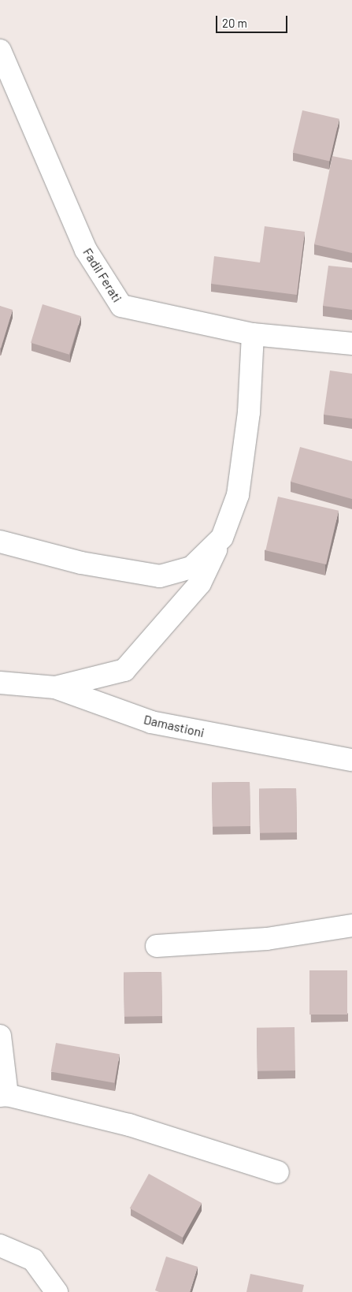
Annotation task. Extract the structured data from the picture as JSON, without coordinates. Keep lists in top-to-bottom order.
{
  "streets": {
    "street": ["Fadil Ferati", "Damastioni"]
  },
  "scale_bar": "20 m"
}
